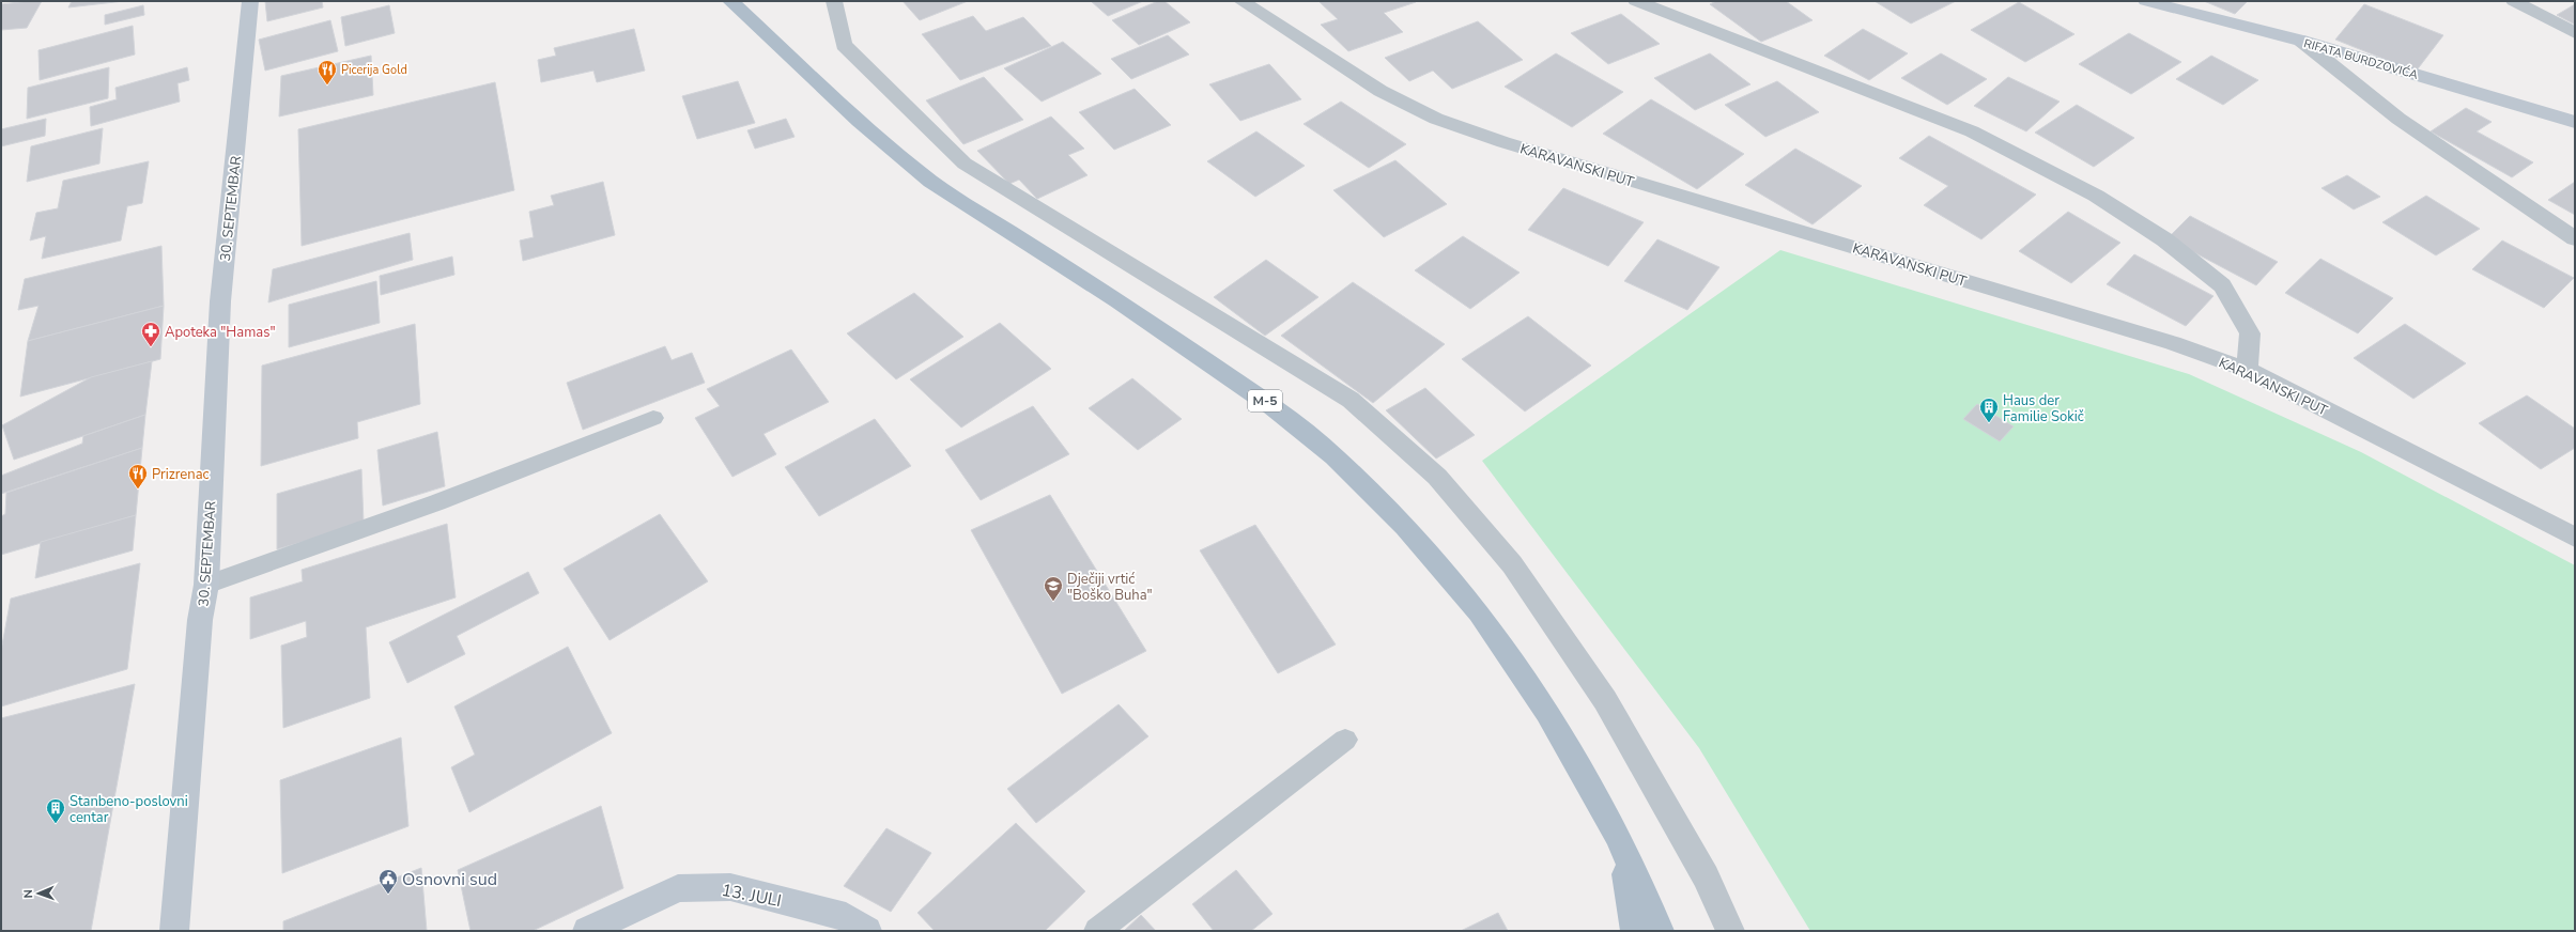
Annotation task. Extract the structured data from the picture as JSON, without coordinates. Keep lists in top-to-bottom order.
{
  "streets": {
    "main road": ["M-5"],
    "street": [
      "RIFATA BURDZOVIĆA",
      "KARAVANSKI PUT",
      "30. SEPTEMBAR",
      "13. JULI"
    ]
  },
  "places": {
    "restaurant": ["Picerija Gold", "Prizrenac"],
    "pharmacy": ["Apoteka \"Hamas\""],
    "building": ["Haus der Familie Sokič", "Stanbeno-poslovni centar"],
    "school or university": ["Dječiji vrtić \"Boško Buha\""],
    "public building": ["Osnovni sud"]
  },
  "north": "left"
}
